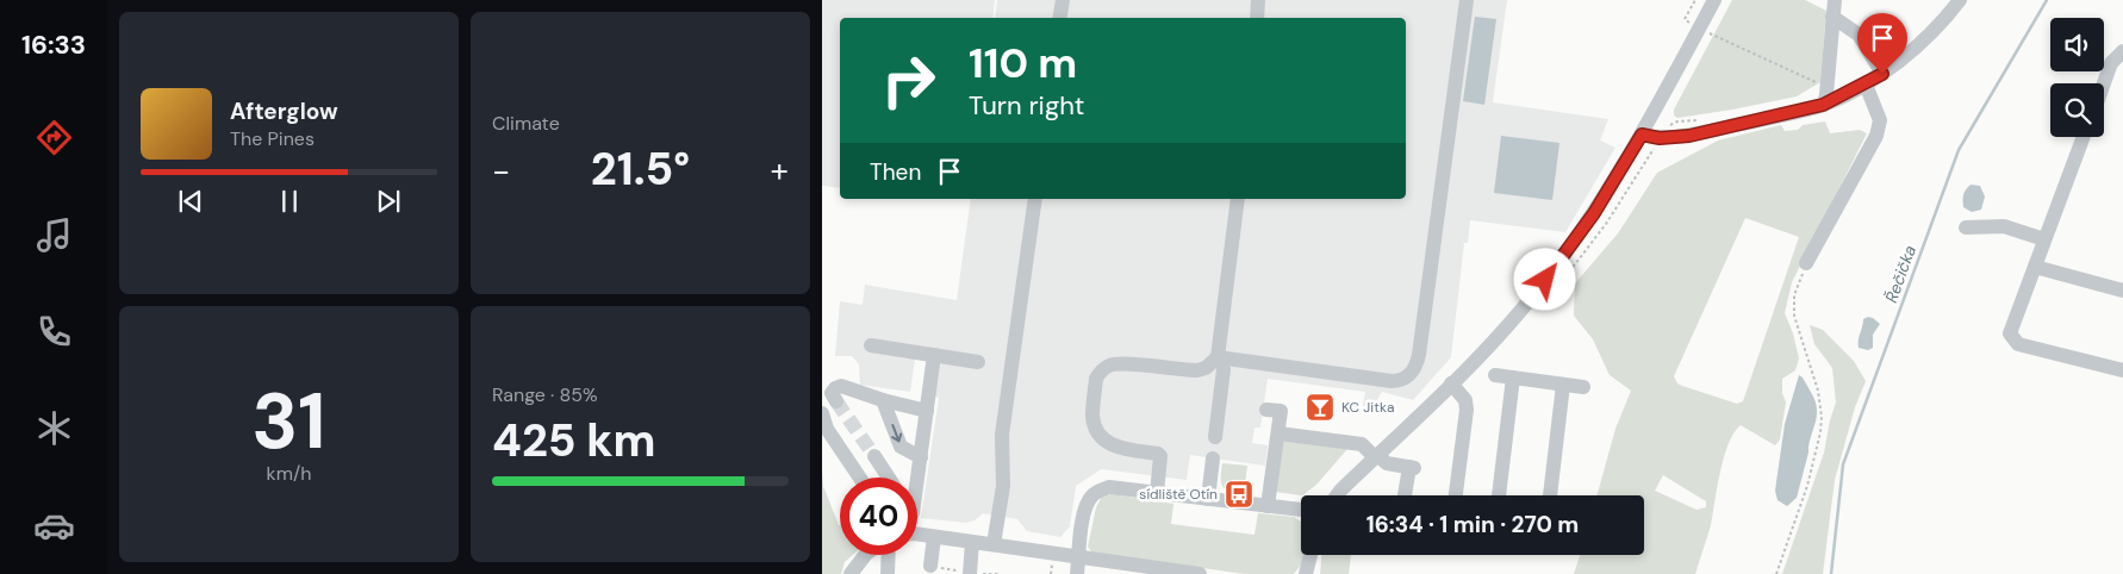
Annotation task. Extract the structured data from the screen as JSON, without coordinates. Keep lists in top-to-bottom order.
{
  "water": ["Řečička"],
  "places": {
    "bar": ["KC Jitka"],
    "bus stop": ["sídliště Otín"]
  },
  "page": {
    "tabs": "16:33",
    "tile": [
      "Climate",
      ["31", "km/h"],
      ["Range · 85%", "425 km"]
    ],
    "turn": ["110 m", "Turn right"],
    "song": ["Afterglow", "The Pines"],
    "then": "Then",
    "heat": ["−", "21.5°", "+"],
    "limit": "40",
    "trip": "16:34 · 1 min · 270 m"
  }
}
